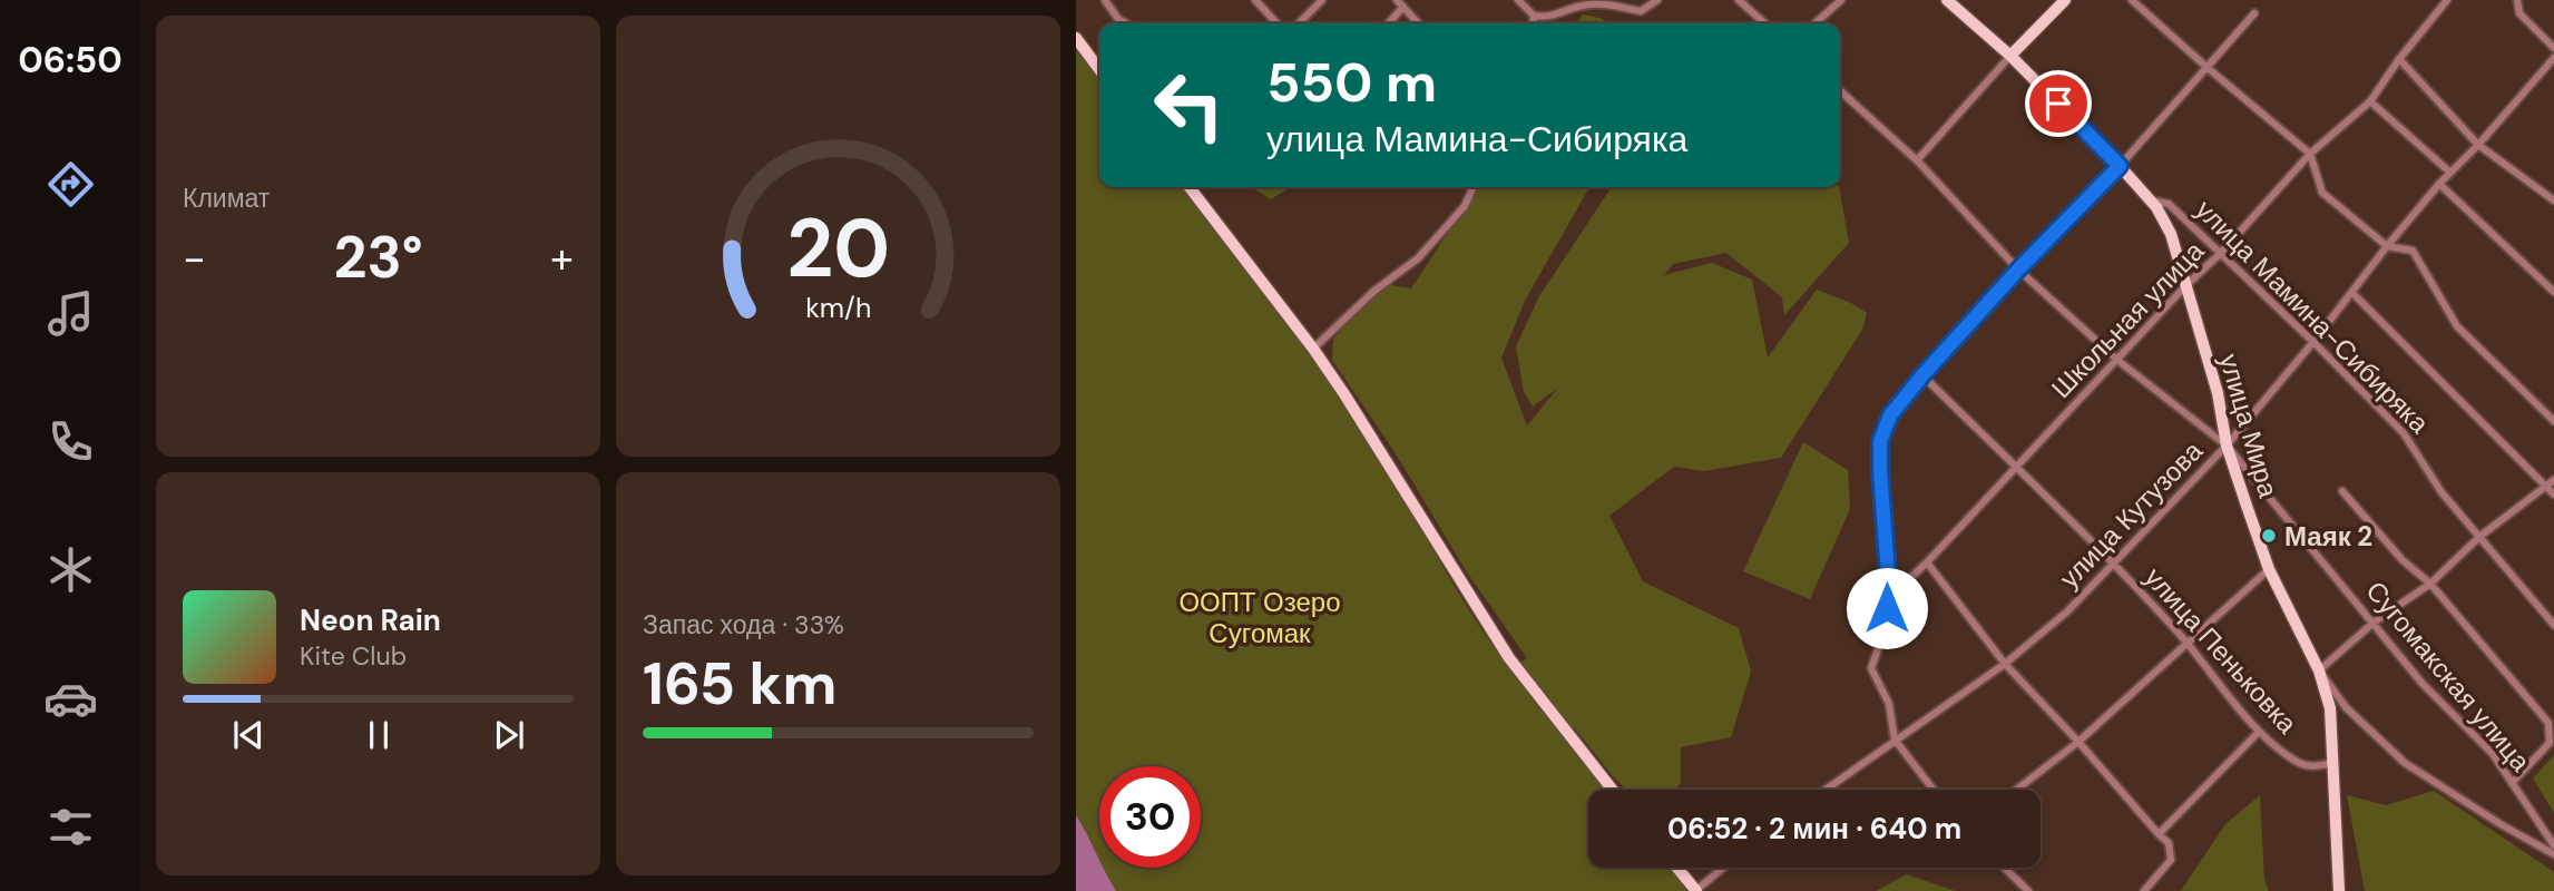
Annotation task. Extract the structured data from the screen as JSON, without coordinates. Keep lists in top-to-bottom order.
{
  "streets": {
    "main road": ["улица Мамина-Сибиряка", "улица Мира"],
    "street": [
      "Школьная улица",
      "улица Кутузова",
      "улица Пеньковка",
      "Сугомакская улица"
    ]
  },
  "crossings": [
    ["улица Мамина-Сибиряка", "Школьная улица"],
    ["улица Мамина-Сибиряка", "улица Мира"],
    ["улица Мамина-Сибиряка", "улица Кутузова"],
    ["Школьная улица", "улица Мира"],
    ["Школьная улица", "улица Пеньковка"],
    ["Школьная улица", "Сугомакская улица"],
    ["улица Мира", "улица Кутузова"],
    ["улица Мира", "улица Пеньковка"],
    ["улица Мира", "Сугомакская улица"],
    ["улица Кутузова", "улица Пеньковка"],
    ["улица Кутузова", "Сугомакская улица"]
  ],
  "parks": ["ООПТ Озеро Сугомак"],
  "places": ["Маяк 2"],
  "page": {
    "tabs": "06:50",
    "tile": [
      "Климат",
      ["Запас хода · 33%", "165 km"]
    ],
    "turn": ["550 m", "улица Мамина-Сибиряка"],
    "heat": ["−", "23°", "+"],
    "song": ["Neon Rain", "Kite Club"],
    "limit": "30",
    "trip": "06:52 · 2 мин · 640 m",
    "gauge": ["20", "km/h"]
  }
}
